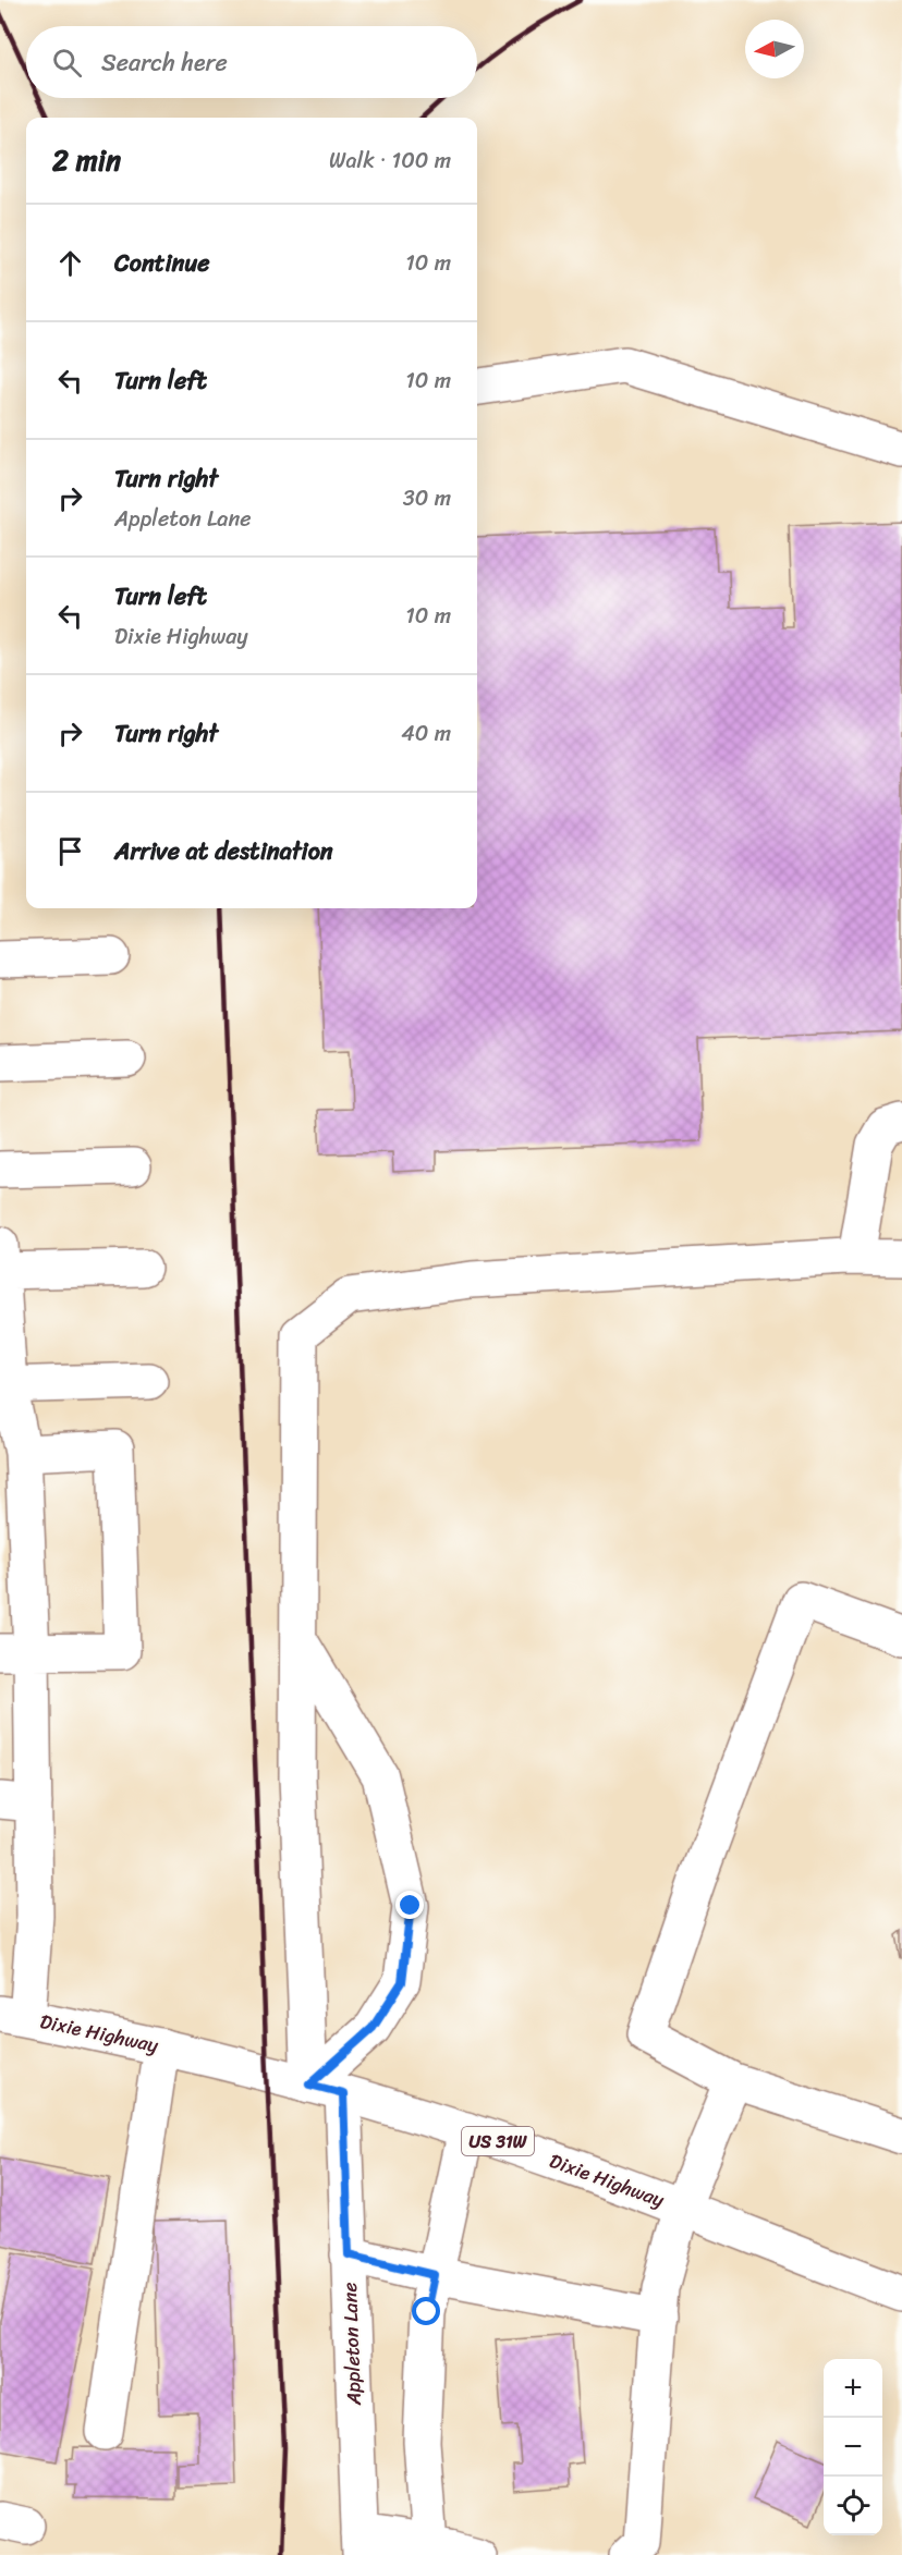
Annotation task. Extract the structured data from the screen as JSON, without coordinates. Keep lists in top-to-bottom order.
{
  "streets": {
    "main road": ["Dixie Highway", "US 31W", "Appleton Lane"]
  },
  "crossings": [
    ["Dixie Highway", "Appleton Lane"]
  ],
  "north": "left",
  "page": {
    "search": "Search here",
    "heading": ["2 min", "Walk · 100 m"],
    "list": [
      ["Continue", "10 m"],
      ["Turn left", "10 m"],
      ["Turn right", "Appleton Lane", "30 m"],
      ["Turn left", "Dixie Highway", "10 m"],
      ["Turn right", "40 m"],
      "Arrive at destination"
    ],
    "map_buttons": ["+", "−"]
  }
}
